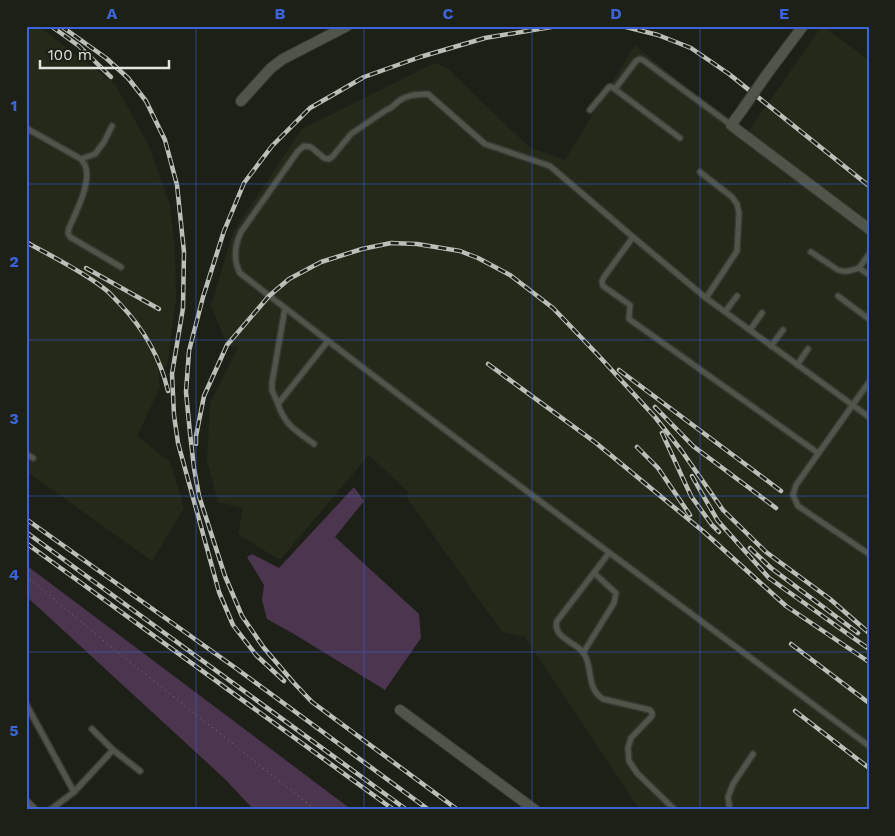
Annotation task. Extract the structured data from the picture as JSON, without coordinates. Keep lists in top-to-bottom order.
{
  "scale_bar": "100 m",
  "grid": {
    "columns": [
      "A",
      "B",
      "C",
      "D",
      "E"
    ],
    "rows": [
      "1",
      "2",
      "3",
      "4",
      "5"
    ]
  }
}
